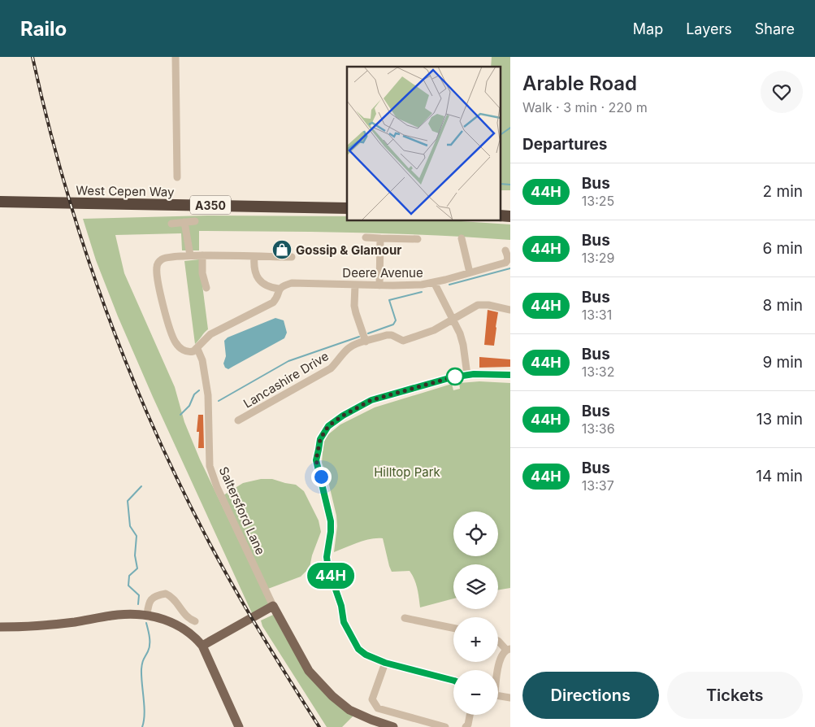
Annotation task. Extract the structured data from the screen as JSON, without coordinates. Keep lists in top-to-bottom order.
{
  "streets": {
    "highway": ["West Cepen Way", "A350"],
    "main road": ["Saltersford Lane"],
    "street": ["Deere Avenue", "Lancashire Drive"]
  },
  "parks": ["Hilltop Park"],
  "places": {
    "shop": ["Gossip & Glamour"]
  },
  "lines": ["bus line 44H"],
  "page": {
    "header": "Railo",
    "nav": ["Map", "Layers", "Share"],
    "on_map": "44H",
    "heading": [
      ["Arable Road", "Walk · 3 min · 220 m"],
      "Departures"
    ],
    "list": [
      {
        "mark": "44H",
        "name": "Bus",
        "note": "13:25",
        "value": "2 min"
      },
      {
        "mark": "44H",
        "name": "Bus",
        "note": "13:29",
        "value": "6 min"
      },
      {
        "mark": "44H",
        "name": "Bus",
        "note": "13:31",
        "value": "8 min"
      },
      {
        "mark": "44H",
        "name": "Bus",
        "note": "13:32",
        "value": "9 min"
      },
      {
        "mark": "44H",
        "name": "Bus",
        "note": "13:36",
        "value": "13 min"
      },
      {
        "mark": "44H",
        "name": "Bus",
        "note": "13:37",
        "value": "14 min"
      }
    ],
    "map_buttons": ["+", "−"],
    "buttons": ["Directions", "Tickets"]
  }
}
